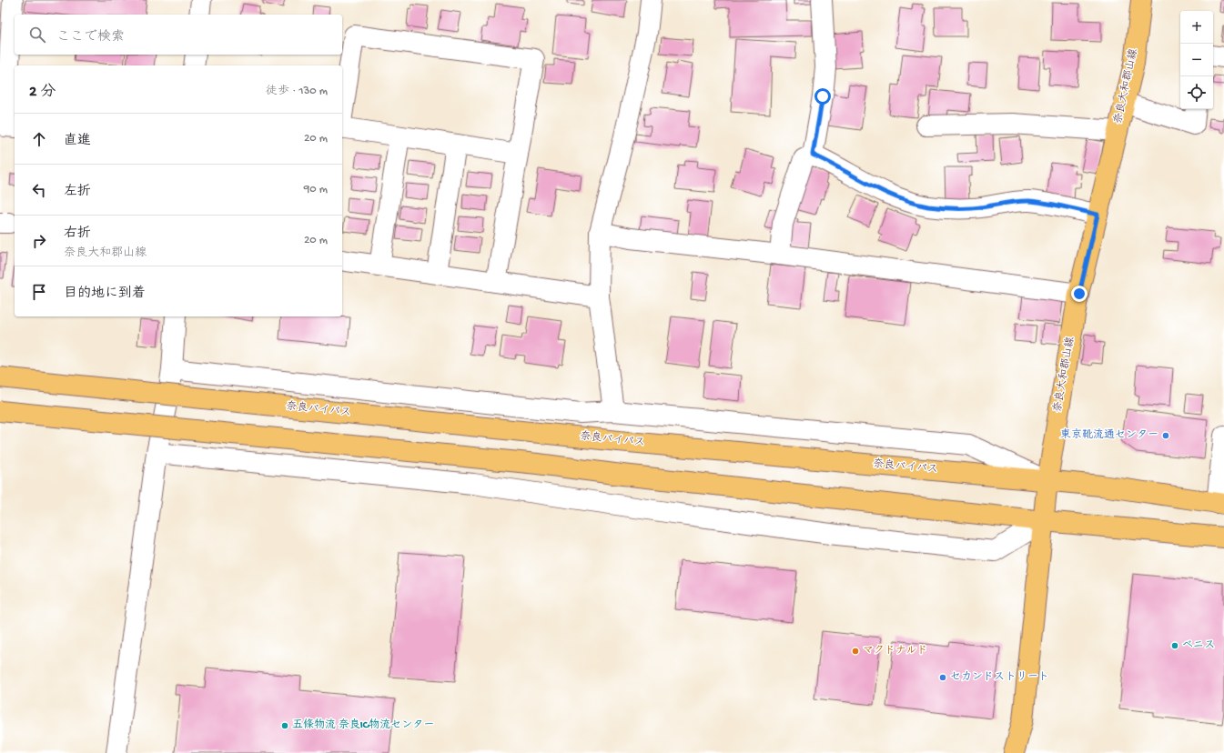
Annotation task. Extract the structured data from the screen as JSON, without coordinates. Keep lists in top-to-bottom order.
{
  "streets": {
    "main road": ["奈良大和郡山線", "奈良バイパス"]
  },
  "crossings": [
    ["奈良大和郡山線", "奈良バイパス"]
  ],
  "places": [
    "東京靴流通センター",
    "ベニス",
    "マクドナルド",
    "セカンドストリート",
    "五條物流 奈良IC物流センター"
  ],
  "page": {
    "map_buttons": ["+", "−"],
    "search": "ここで検索",
    "heading": ["2 分", "徒歩 · 130 m"],
    "list": [
      ["直進", "20 m"],
      ["左折", "90 m"],
      ["右折", "奈良大和郡山線", "20 m"],
      "目的地に到着"
    ]
  }
}
